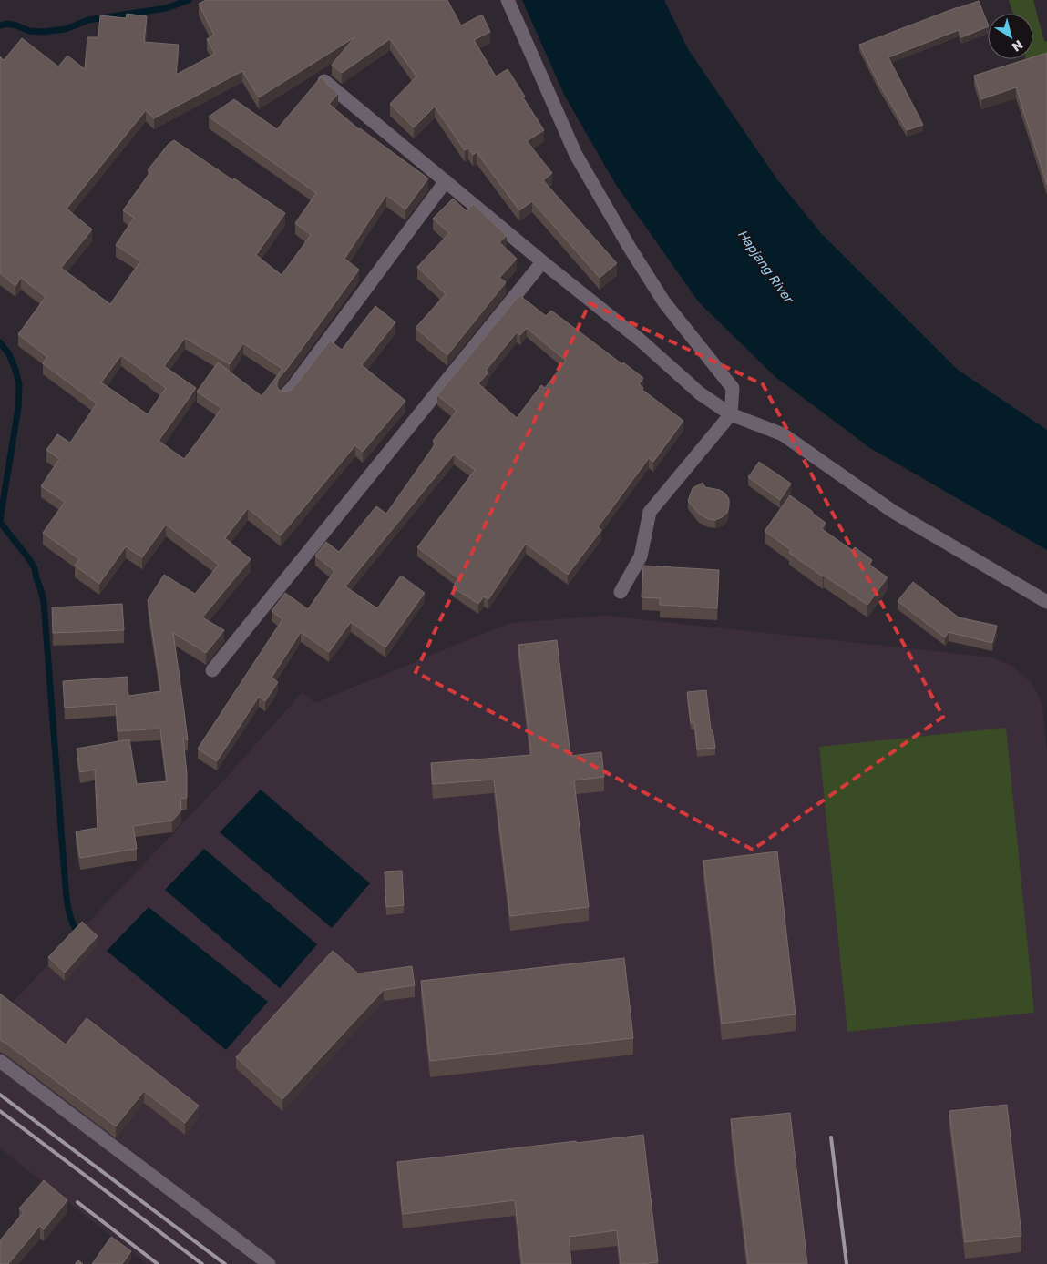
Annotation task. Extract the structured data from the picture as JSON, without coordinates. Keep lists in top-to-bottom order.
{
  "water": ["Hapjang River"],
  "north": "bottom right"
}
